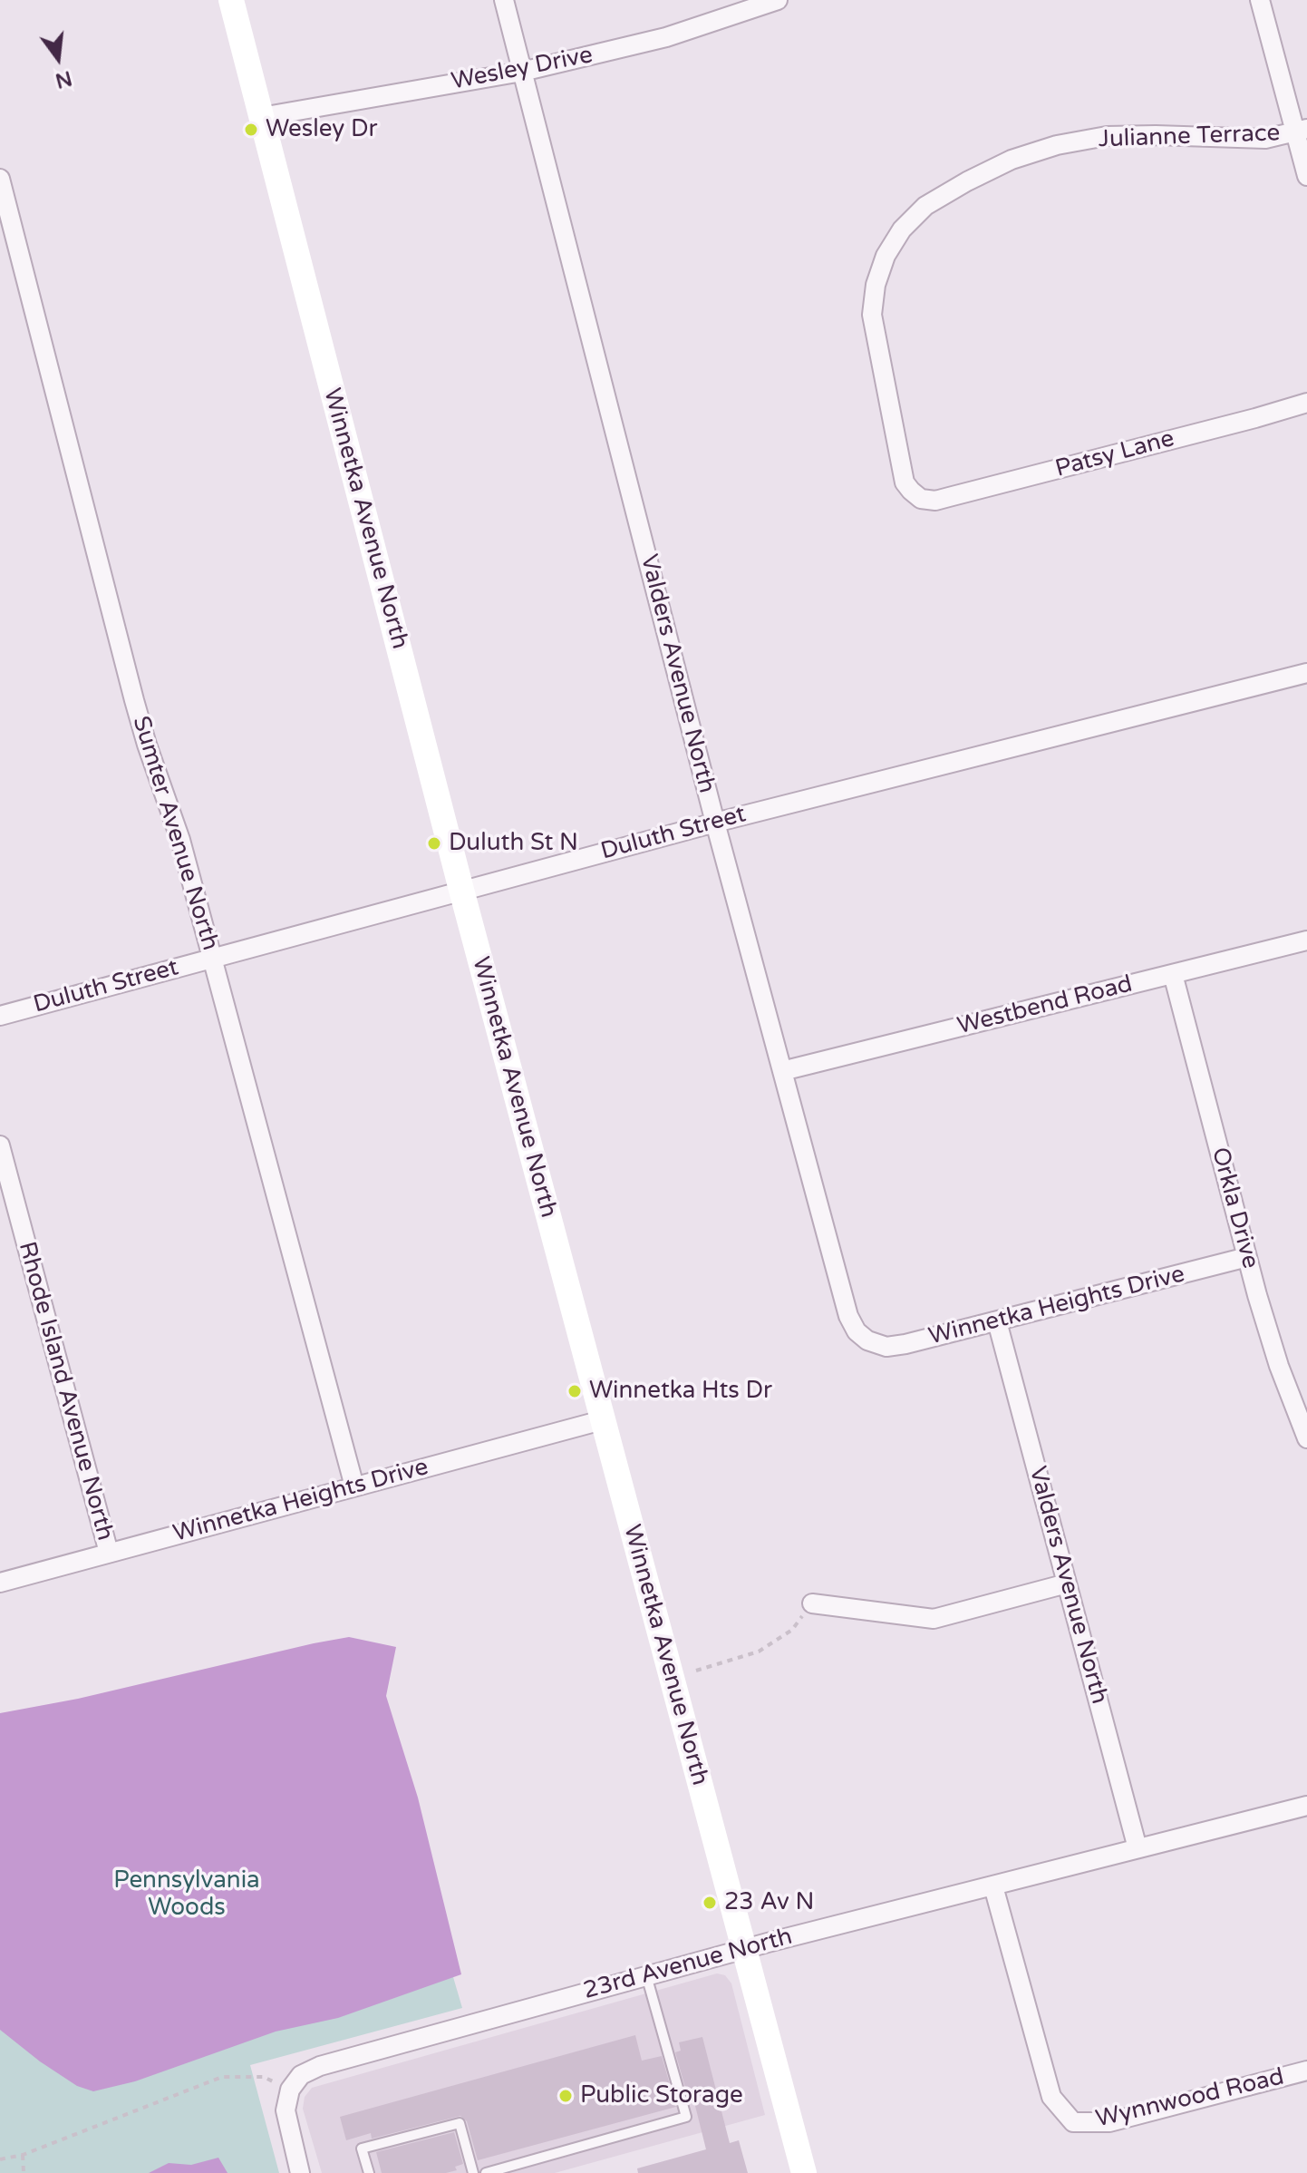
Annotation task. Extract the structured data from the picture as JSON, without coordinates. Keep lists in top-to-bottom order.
{
  "streets": {
    "main road": ["Winnetka Avenue North"],
    "street": [
      "Wesley Drive",
      "Julianne Terrace",
      "Patsy Lane",
      "Valders Avenue North",
      "Sumter Avenue North",
      "Duluth Street",
      "Westbend Road",
      "Orkla Drive",
      "Winnetka Heights Drive",
      "Rhode Island Avenue North",
      "23rd Avenue North",
      "Wynnwood Road"
    ]
  },
  "crossings": [
    ["Wesley Drive", "Winnetka Avenue North"],
    ["Wesley Drive", "Valders Avenue North"],
    ["Julianne Terrace", "Patsy Lane"],
    ["Winnetka Avenue North", "Duluth Street"],
    ["Winnetka Avenue North", "Winnetka Heights Drive"],
    ["Winnetka Avenue North", "23rd Avenue North"],
    ["Valders Avenue North", "Duluth Street"],
    ["Valders Avenue North", "Westbend Road"],
    ["Valders Avenue North", "Winnetka Heights Drive"],
    ["Valders Avenue North", "23rd Avenue North"],
    ["Sumter Avenue North", "Duluth Street"],
    ["Sumter Avenue North", "Winnetka Heights Drive"],
    ["Westbend Road", "Orkla Drive"],
    ["Orkla Drive", "Winnetka Heights Drive"],
    ["Winnetka Heights Drive", "Rhode Island Avenue North"],
    ["23rd Avenue North", "Wynnwood Road"]
  ],
  "parks": ["Pennsylvania Woods"],
  "places": [
    "Wesley Dr",
    "Duluth St N",
    "Winnetka Hts Dr",
    "23 Av N",
    "Public Storage"
  ],
  "north": "bottom"
}
